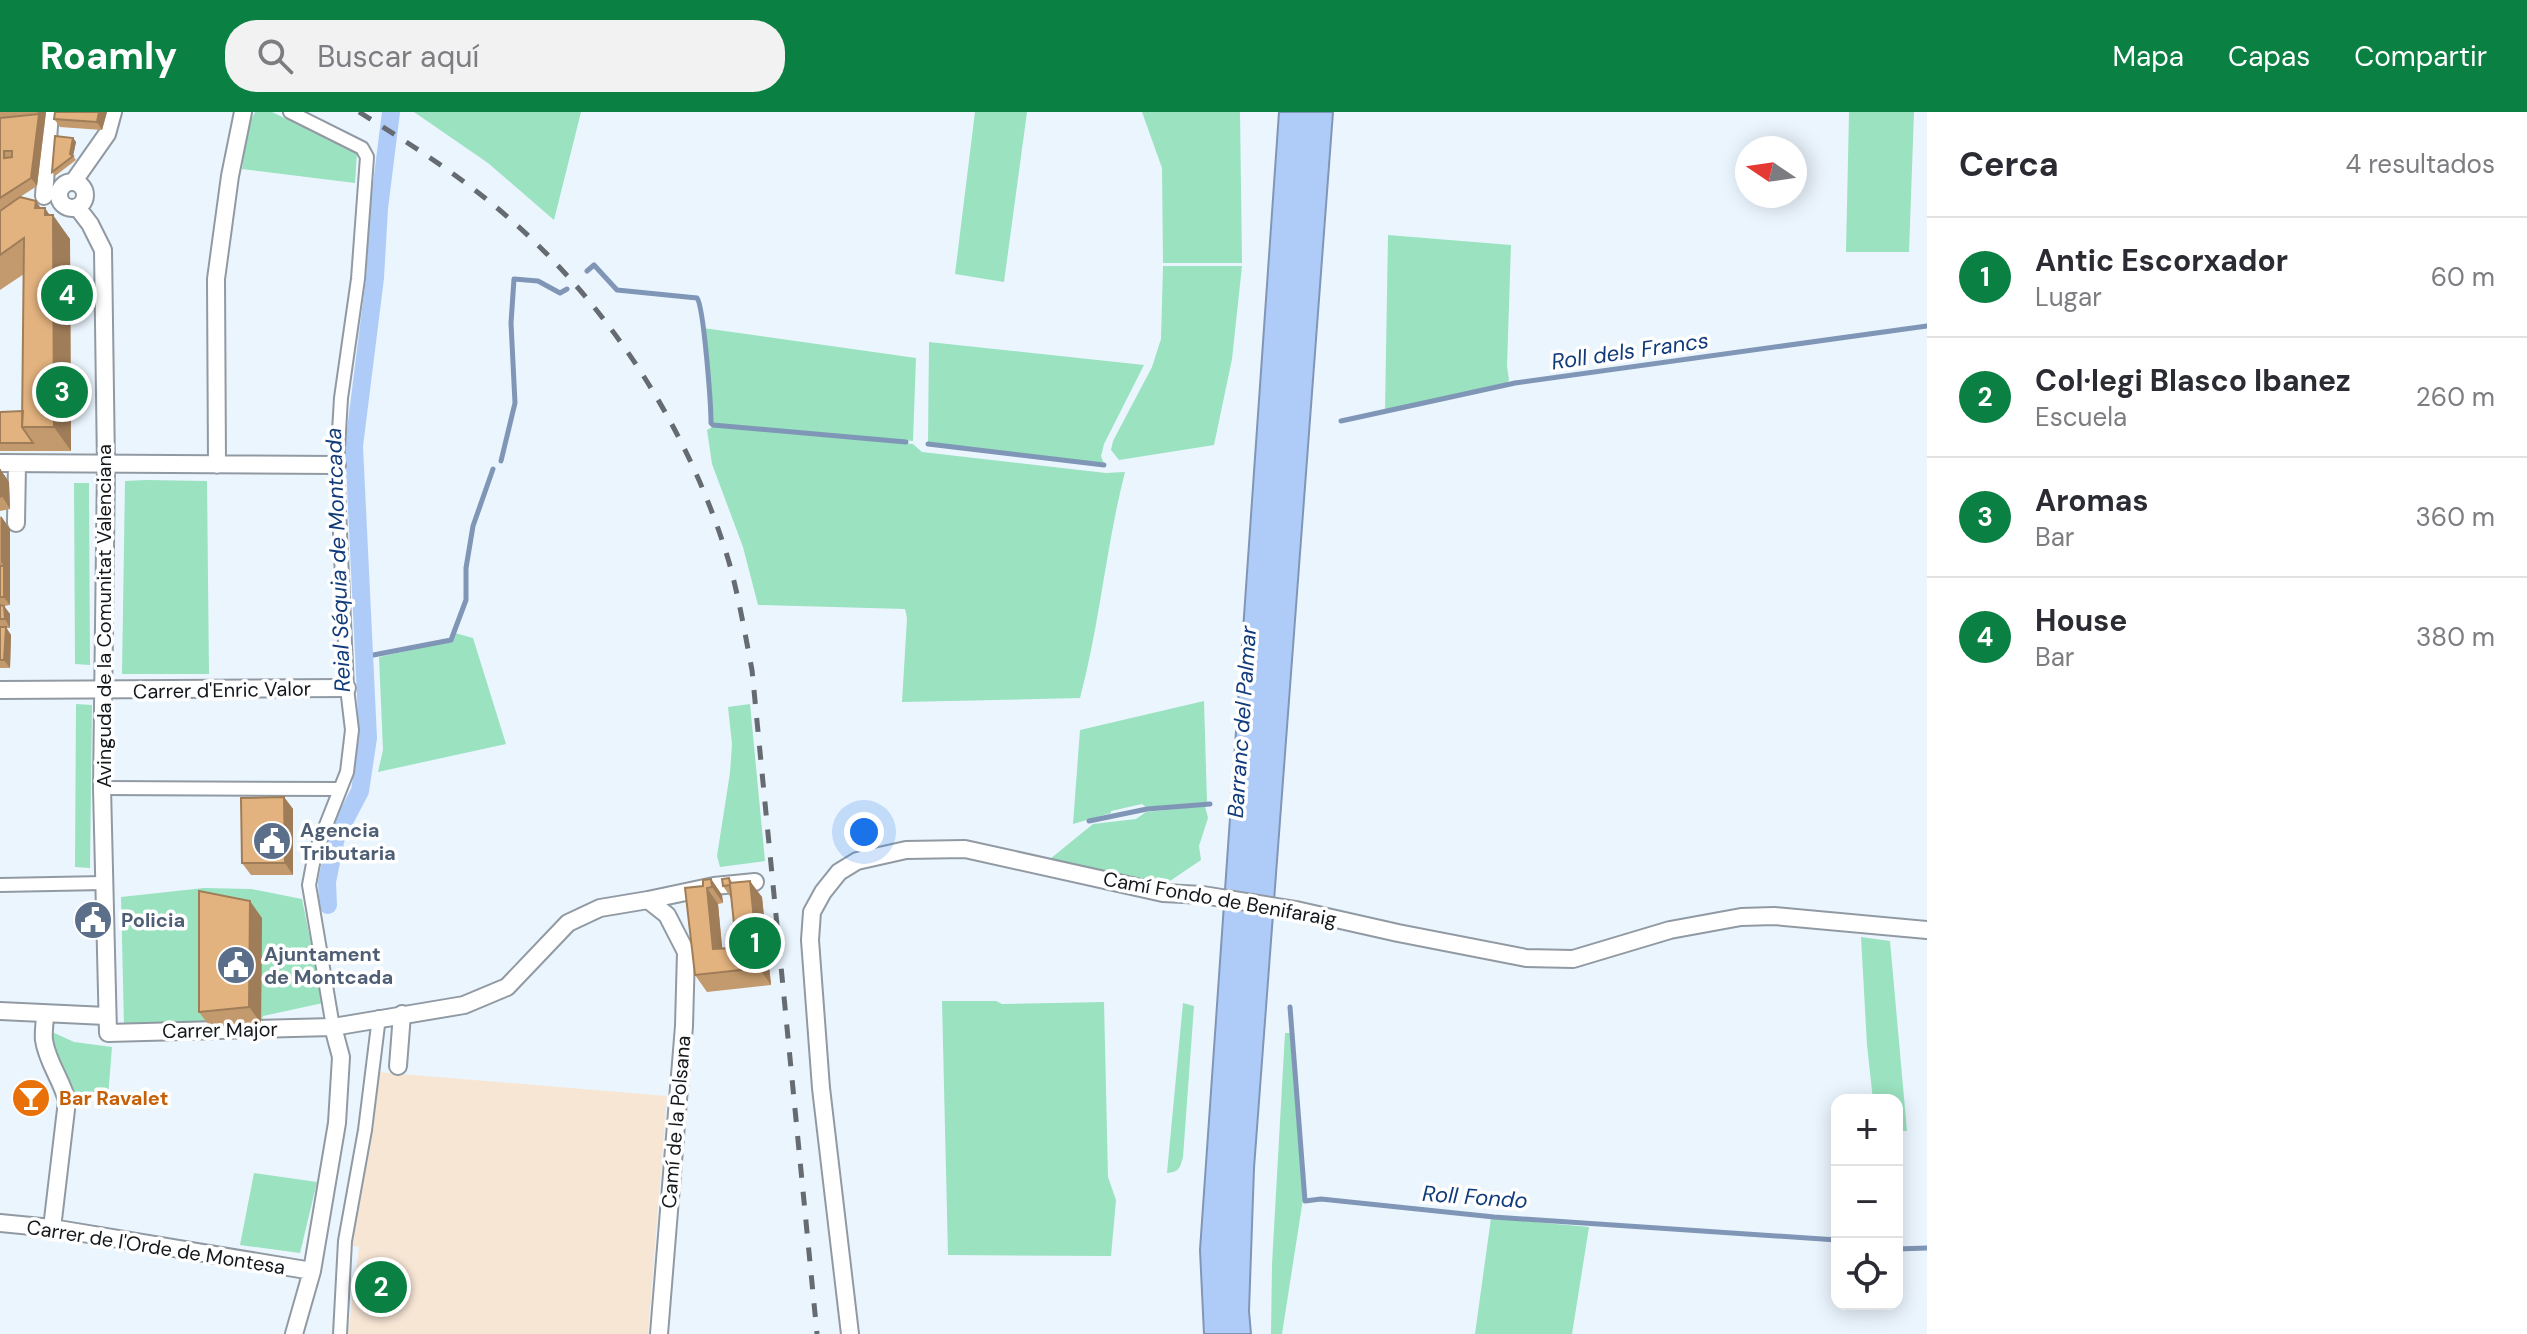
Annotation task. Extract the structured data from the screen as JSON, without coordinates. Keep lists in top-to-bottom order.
{
  "streets": {
    "street": [
      "Avinguda de la Comunitat Valenciana",
      "Carrer d'Enric Valor",
      "Camí Fondo de Benifaraig",
      "Carrer Major",
      "Camí de la Polsana",
      "Carrer de l'Orde de Montesa"
    ]
  },
  "crossings": [
    ["Avinguda de la Comunitat Valenciana", "Carrer d'Enric Valor"],
    ["Avinguda de la Comunitat Valenciana", "Carrer Major"]
  ],
  "water": [
    "Roll dels Francs",
    "Reial Séquia de Montcada",
    "Barranc del Palmar",
    "Roll Fondo"
  ],
  "places": {
    "public building": ["Agencia Tributaria", "Policia", "Ajuntament de Montcada"],
    "bar": ["Bar Ravalet"]
  },
  "north": "left",
  "page": {
    "header": "Roamly",
    "search": "Buscar aquí",
    "nav": ["Mapa", "Capas", "Compartir"],
    "heading": ["Cerca", "4 resultados"],
    "list": [
      {
        "mark": "1",
        "name": "Antic Escorxador",
        "note": "Lugar",
        "value": "60 m"
      },
      {
        "mark": "2",
        "name": "Col·legi Blasco Ibanez",
        "note": "Escuela",
        "value": "260 m"
      },
      {
        "mark": "3",
        "name": "Aromas",
        "note": "Bar",
        "value": "360 m"
      },
      {
        "mark": "4",
        "name": "House",
        "note": "Bar",
        "value": "380 m"
      }
    ],
    "pins": [
      "4",
      "3",
      "1",
      "2"
    ],
    "map_buttons": ["+", "−"]
  }
}
